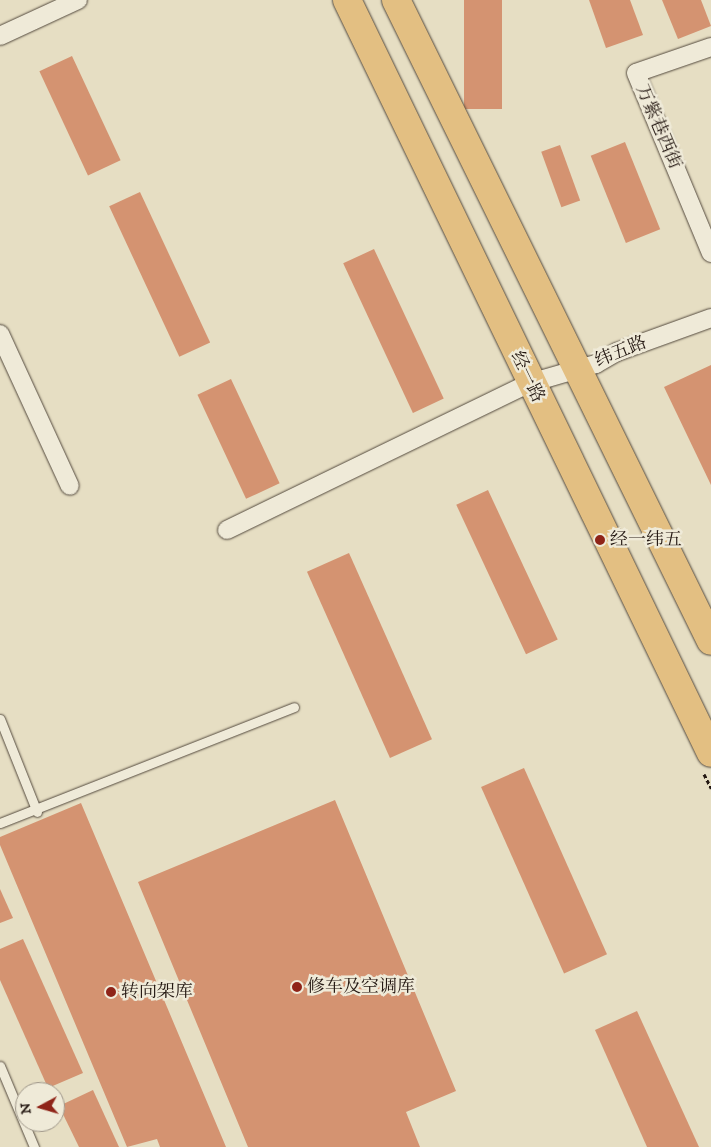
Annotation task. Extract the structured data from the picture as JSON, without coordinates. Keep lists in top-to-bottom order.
{
  "streets": {
    "main road": ["经一路"],
    "street": ["万紫巷西街", "纬五路"]
  },
  "crossings": [
    ["纬五路", "经一路"]
  ],
  "places": ["经一纬五", "修车及空调库", "转向架库"],
  "north": "left"
}
